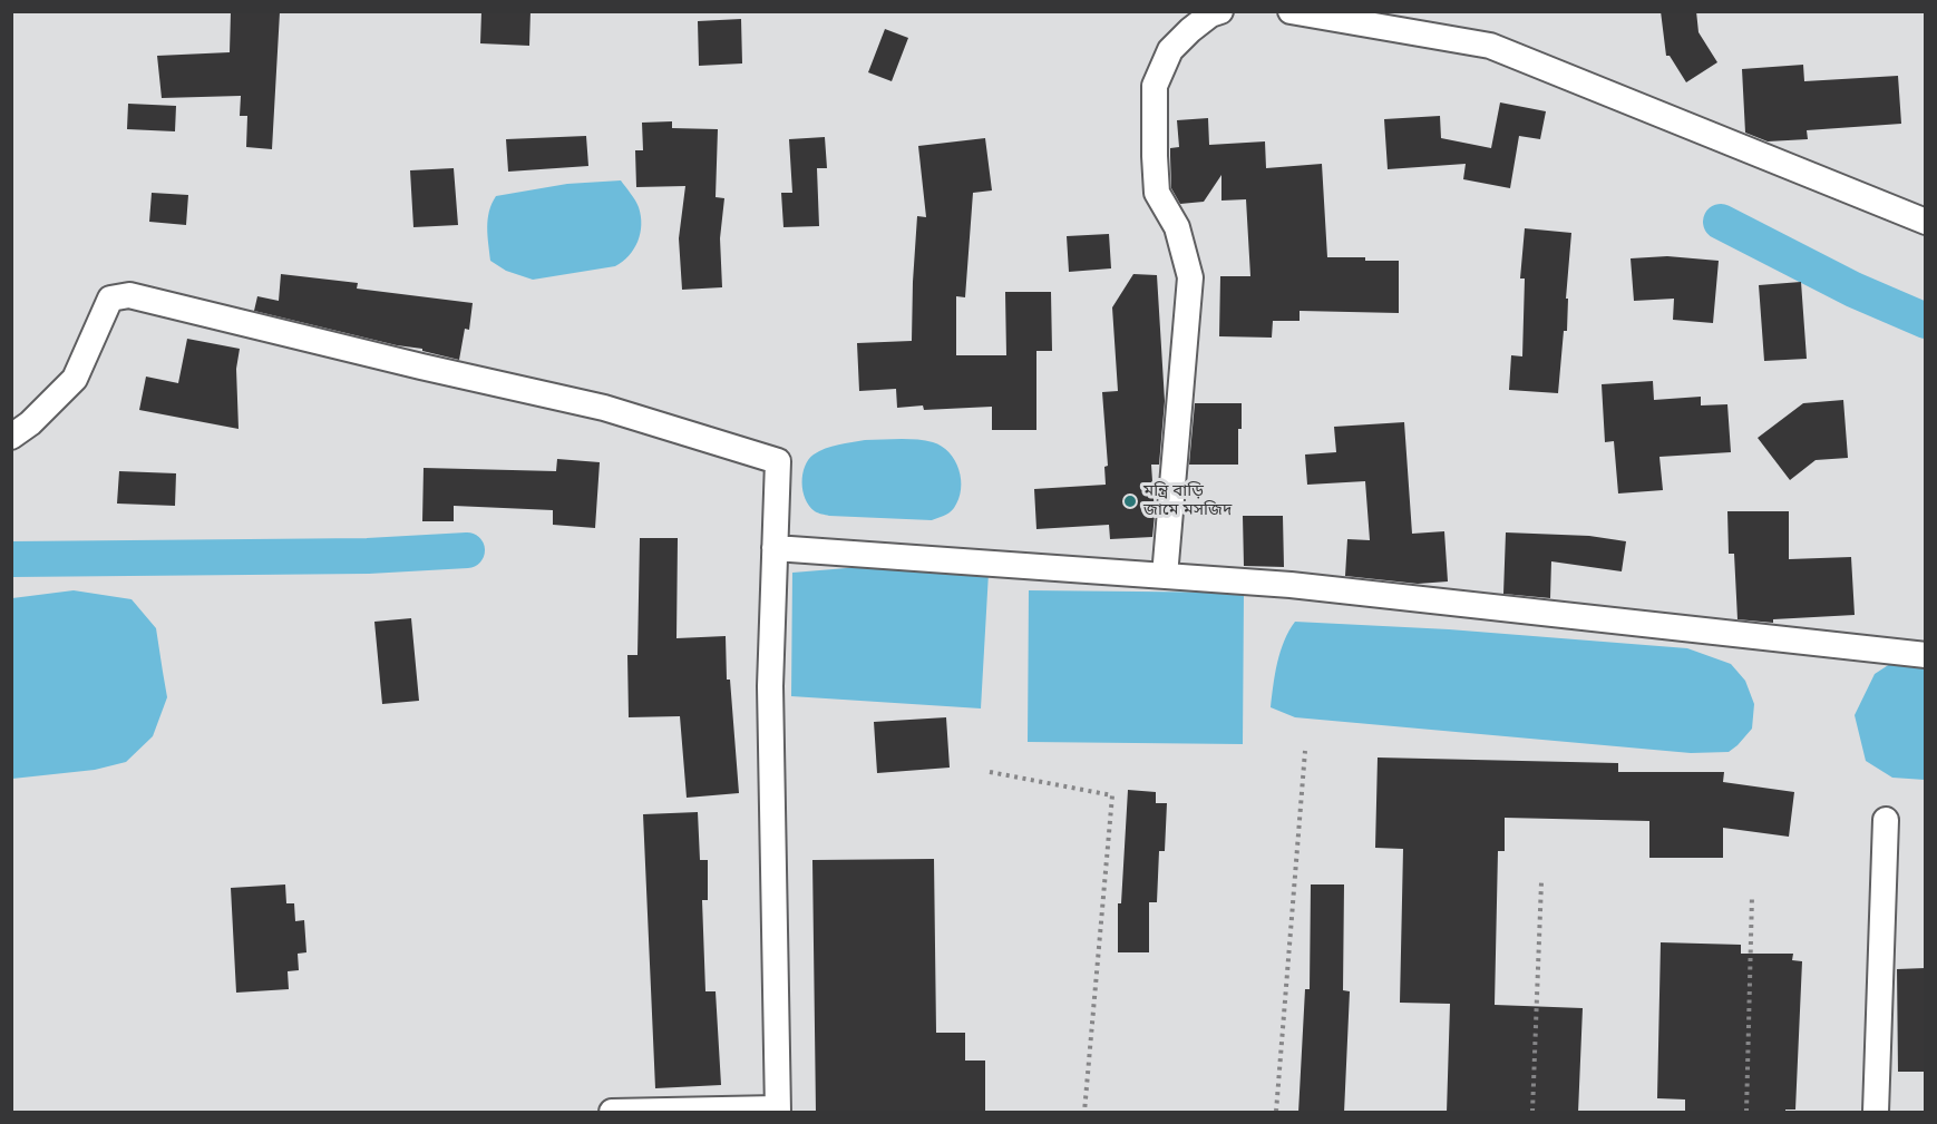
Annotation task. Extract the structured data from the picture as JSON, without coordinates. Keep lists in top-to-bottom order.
{
  "places": ["মন্ত্রি বাড়ি জামে মসজিদ"]
}
